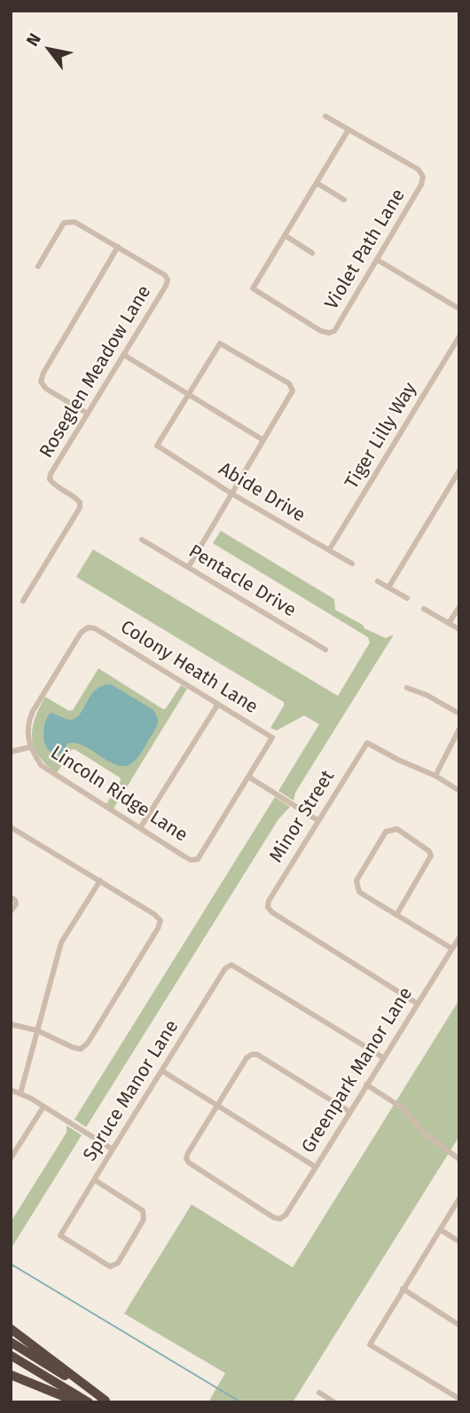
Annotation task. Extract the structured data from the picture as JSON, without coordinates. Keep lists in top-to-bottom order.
{
  "streets": {
    "street": [
      "Violet Path Lane",
      "Roseglen Meadow Lane",
      "Tiger Lilly Way",
      "Abide Drive",
      "Pentacle Drive",
      "Colony Heath Lane",
      "Lincoln Ridge Lane",
      "Minor Street",
      "Greenpark Manor Lane",
      "Spruce Manor Lane"
    ]
  },
  "crossings": [
    ["Tiger Lilly Way", "Abide Drive"],
    ["Colony Heath Lane", "Lincoln Ridge Lane"],
    ["Minor Street", "Greenpark Manor Lane"],
    ["Greenpark Manor Lane", "Spruce Manor Lane"]
  ],
  "north": "top left"
}
